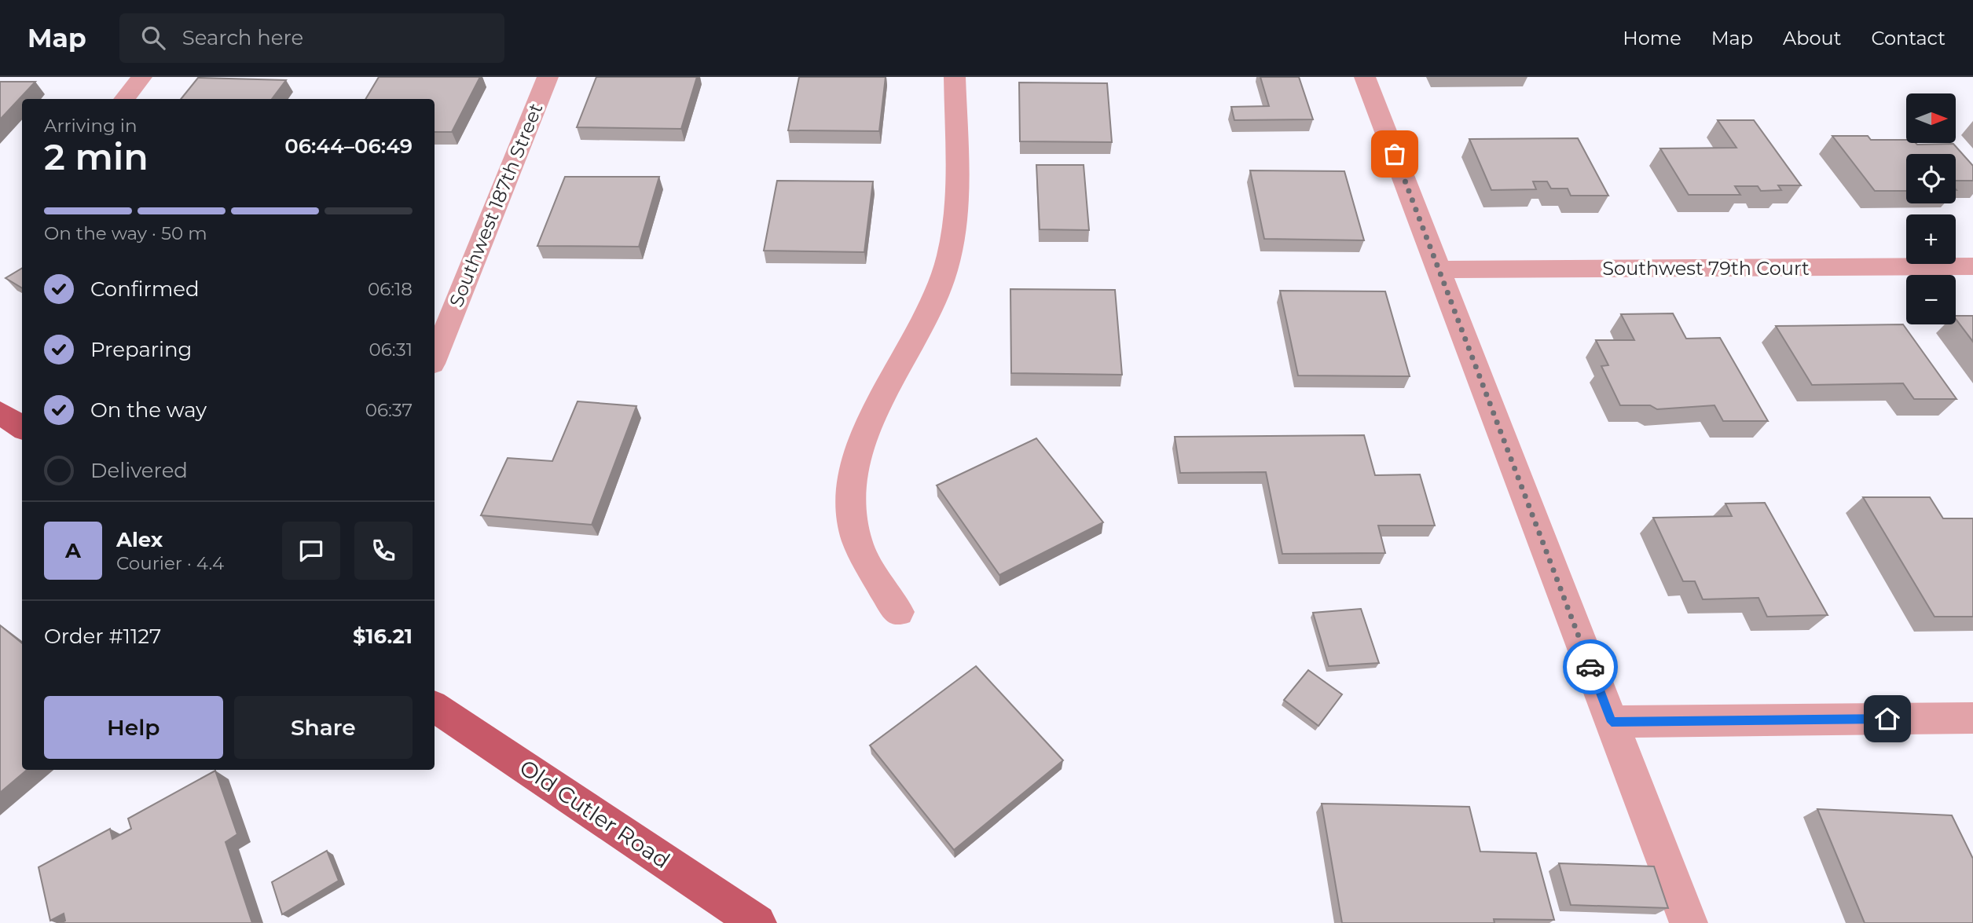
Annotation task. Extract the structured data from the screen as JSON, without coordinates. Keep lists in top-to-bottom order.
{
  "streets": {
    "main road": ["Old Cutler Road"],
    "street": ["Southwest 187th Street", "Southwest 79th Court"]
  },
  "north": "right",
  "page": {
    "header": "Map",
    "search": "Search here",
    "nav": [
      "Home",
      "Map",
      "About",
      "Contact"
    ],
    "map_buttons": ["+", "−"],
    "heading": ["2 min", "Arriving in", "06:44–06:49"],
    "panel": [
      "Alex",
      "Courier · 4.4",
      "Order #1127",
      "$16.21"
    ],
    "bar": "On the way · 50 m",
    "list": [
      ["Confirmed", "06:18"],
      ["Preparing", "06:31"],
      ["On the way", "06:37"],
      "Delivered"
    ],
    "round": "A",
    "buttons": ["Help", "Share"]
  }
}
